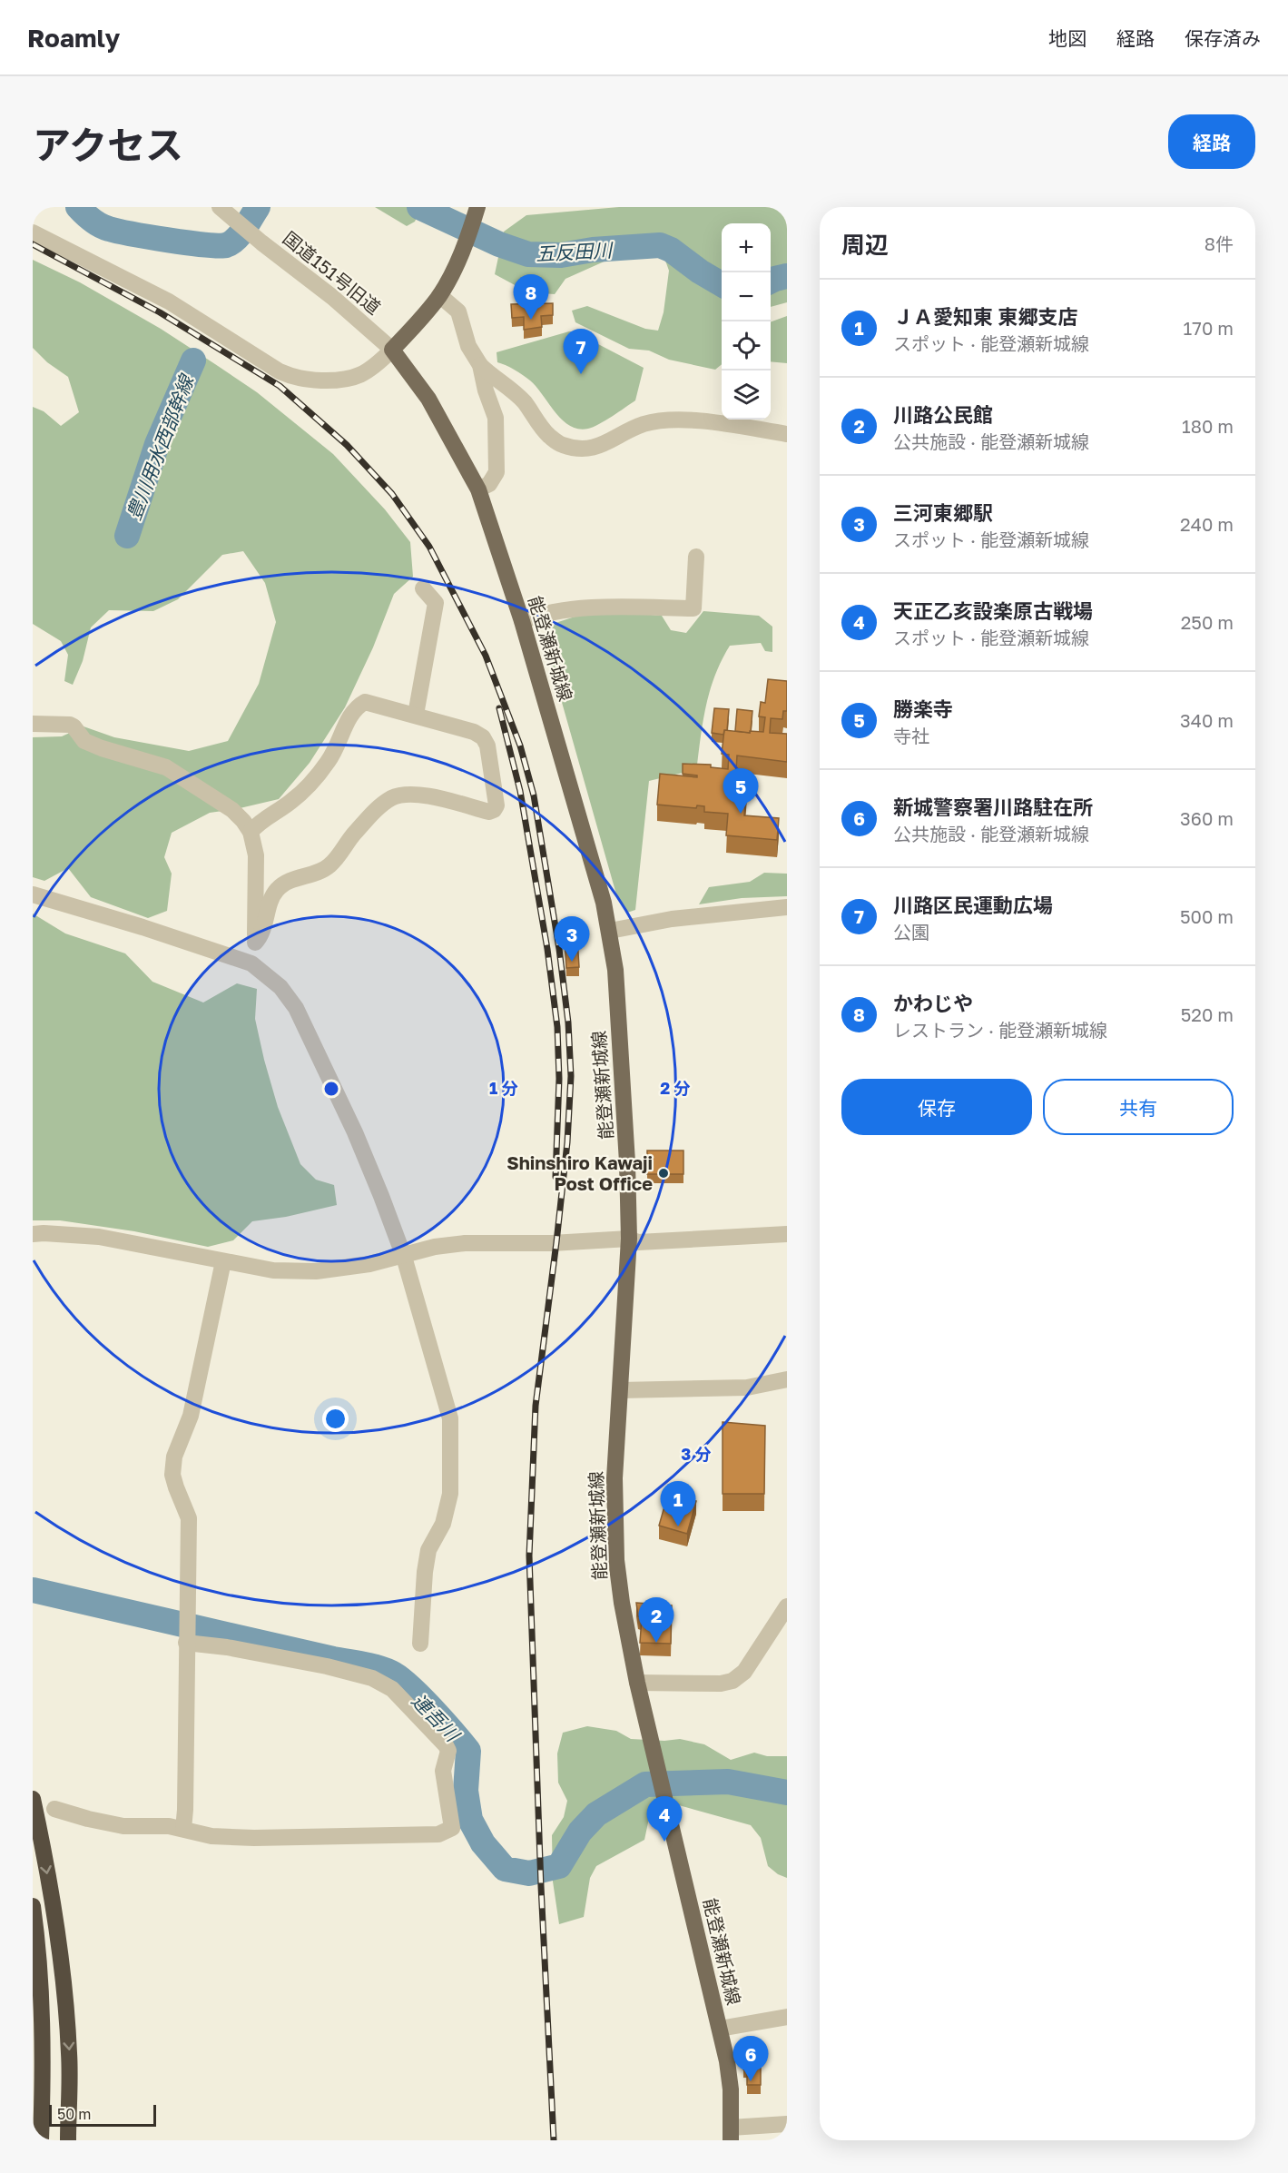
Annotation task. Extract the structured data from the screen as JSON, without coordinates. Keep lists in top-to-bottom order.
{
  "streets": {
    "main road": ["能登瀬新城線"],
    "street": ["国道151号旧道"]
  },
  "crossings": [
    ["国道151号旧道", "能登瀬新城線"]
  ],
  "water": ["五反田川", "豊川用水西部幹線", "連吾川"],
  "places": ["Shinshiro Kawaji Post Office"],
  "scale_bar": "50 m",
  "page": {
    "header": "Roamly",
    "nav": ["地図", "経路", "保存済み"],
    "title": "アクセス",
    "buttons": [
      "経路",
      ["保存", "共有"]
    ],
    "heading": ["周辺", "8件"],
    "map_buttons": ["+", "−"],
    "pins": [
      "8",
      "7",
      "5",
      "3",
      "1",
      "2",
      "4",
      "6"
    ],
    "list": [
      {
        "mark": "1",
        "name": "ＪＡ愛知東 東郷支店",
        "note": "スポット · 能登瀬新城線",
        "value": "170 m"
      },
      {
        "mark": "2",
        "name": "川路公民館",
        "note": "公共施設 · 能登瀬新城線",
        "value": "180 m"
      },
      {
        "mark": "3",
        "name": "三河東郷駅",
        "note": "スポット · 能登瀬新城線",
        "value": "240 m"
      },
      {
        "mark": "4",
        "name": "天正乙亥設楽原古戦場",
        "note": "スポット · 能登瀬新城線",
        "value": "250 m"
      },
      {
        "mark": "5",
        "name": "勝楽寺",
        "note": "寺社",
        "value": "340 m"
      },
      {
        "mark": "6",
        "name": "新城警察署川路駐在所",
        "note": "公共施設 · 能登瀬新城線",
        "value": "360 m"
      },
      {
        "mark": "7",
        "name": "川路区民運動広場",
        "note": "公園",
        "value": "500 m"
      },
      {
        "mark": "8",
        "name": "かわじや",
        "note": "レストラン · 能登瀬新城線",
        "value": "520 m"
      }
    ],
    "scale": "50 m"
  },
  "rings": ["1 分", "2 分", "3 分"]
}
